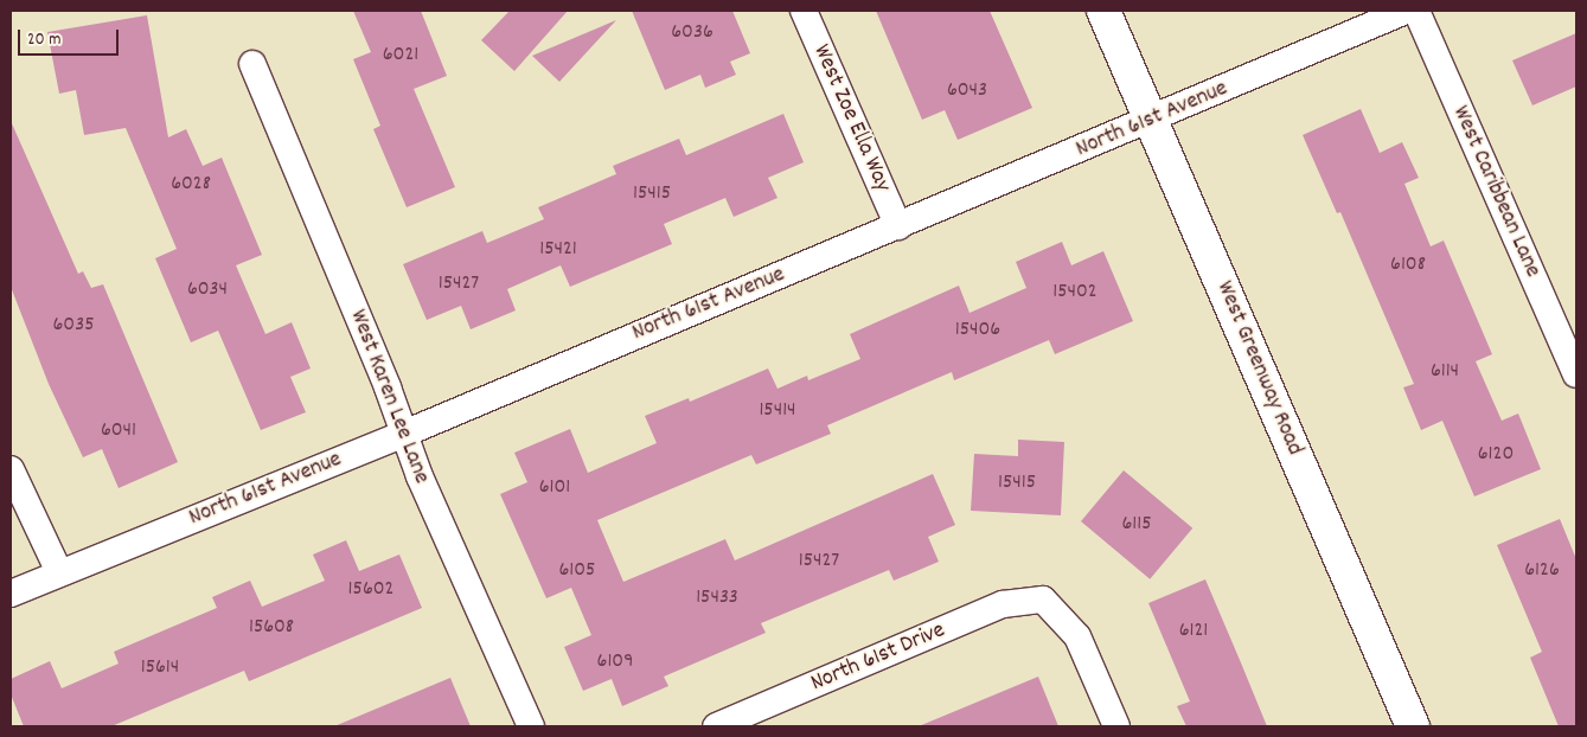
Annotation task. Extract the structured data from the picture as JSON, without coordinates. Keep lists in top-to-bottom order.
{
  "streets": {
    "main road": ["West Greenway Road"],
    "street": [
      "West Zoe Ella Way",
      "North 61st Avenue",
      "West Caribbean Lane",
      "West Karen Lee Lane",
      "North 61st Drive"
    ]
  },
  "crossings": [
    ["West Zoe Ella Way", "North 61st Avenue"],
    ["North 61st Avenue", "West Greenway Road"],
    ["North 61st Avenue", "West Karen Lee Lane"]
  ],
  "house_numbers": [
    "6036",
    "6021",
    "6043",
    "6028",
    "15415",
    "15421",
    "6108",
    "15427",
    "6034",
    "15402",
    "6035",
    "15406",
    "6114",
    "15414",
    "6041",
    "6120",
    "15415",
    "6101",
    "6115",
    "15427",
    "6105",
    "6126",
    "15602",
    "15433",
    "15608",
    "6121",
    "6109",
    "15614"
  ],
  "scale_bar": "20 m"
}
